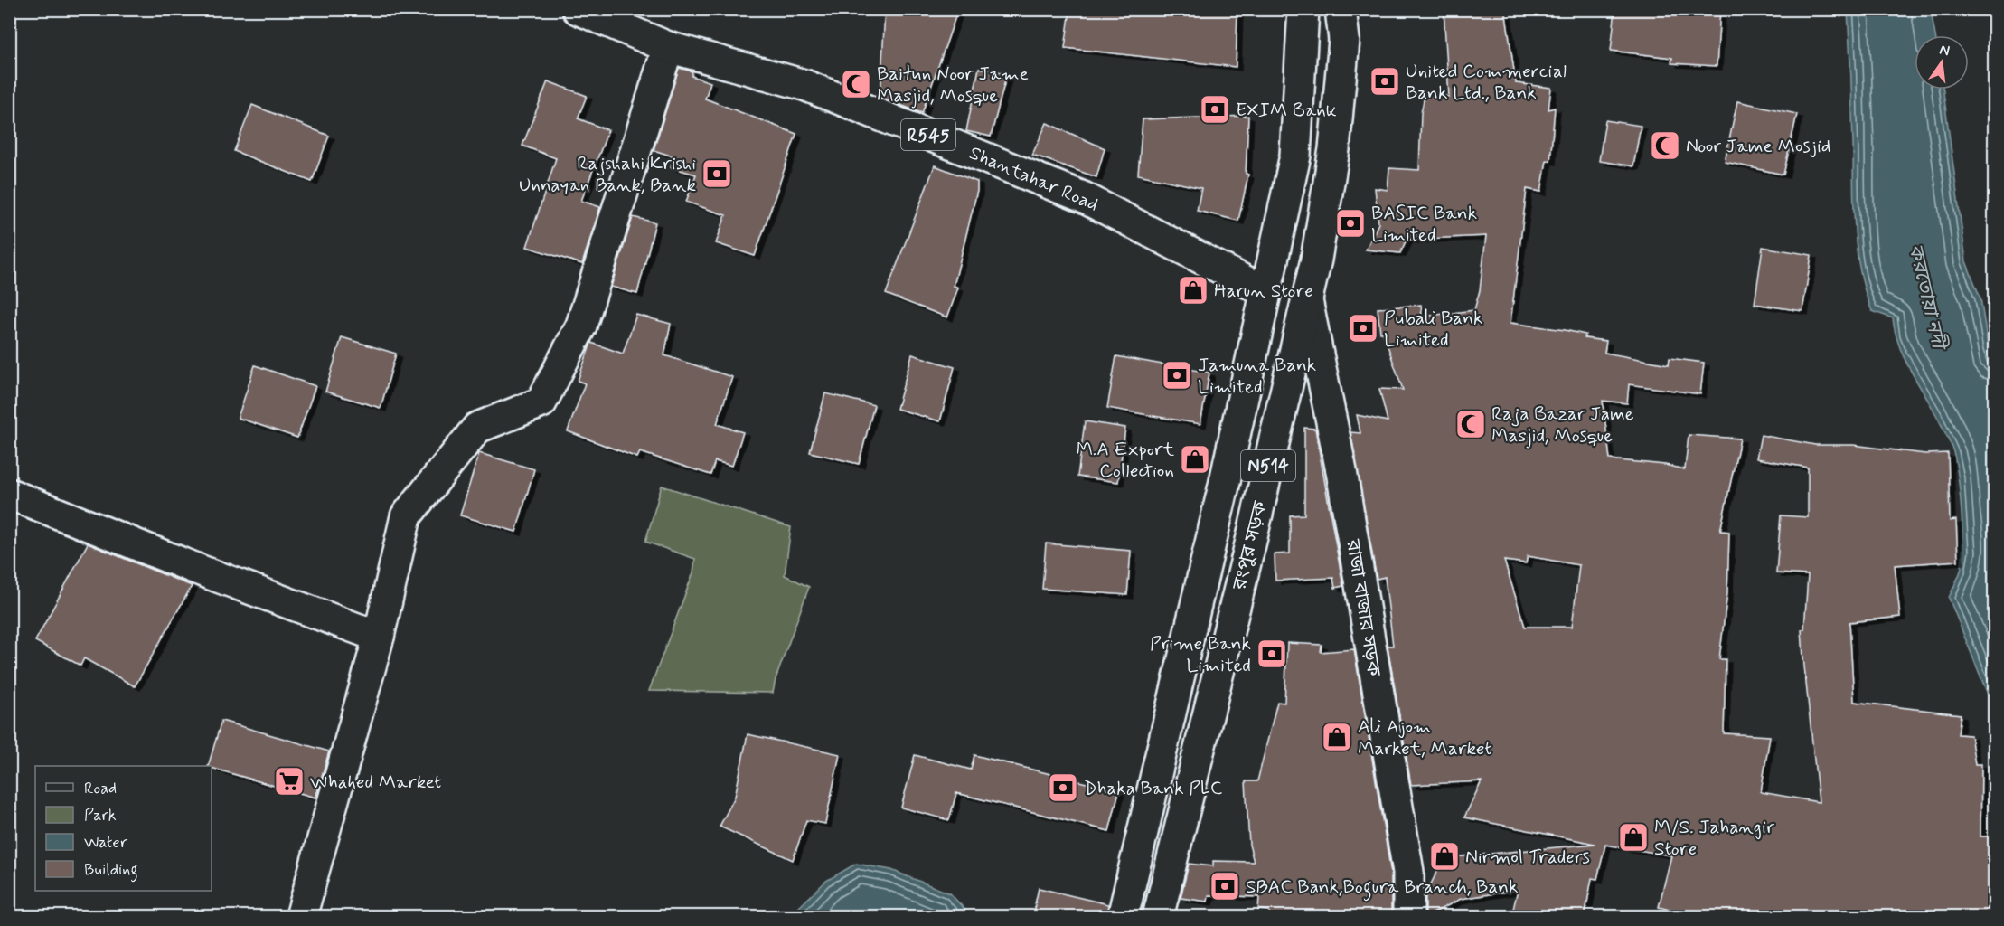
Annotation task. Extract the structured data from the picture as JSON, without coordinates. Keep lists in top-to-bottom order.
{
  "streets": {
    "main road": [
      "R545",
      "Shantahar Road",
      "N514",
      "রংপুর সড়ক",
      "রাজা বাজার সড়ক"
    ]
  },
  "crossings": [
    ["Shantahar Road", "রংপুর সড়ক"],
    ["Shantahar Road", "রাজা বাজার সড়ক"],
    ["রংপুর সড়ক", "রাজা বাজার সড়ক"]
  ],
  "water": ["করতোয়া নদী"],
  "places": {
    "bank": [
      "United Commercial Bank Ltd., Bank",
      "EXIM Bank",
      "Rajshahi Krishi Unnayan Bank, Bank",
      "BASIC Bank Limited",
      "Pubali Bank Limited",
      "Jamuna Bank Limited",
      "Prime Bank Limited",
      "Dhaka Bank PLC",
      "SBAC Bank,Bogura Branch, Bank"
    ],
    "mosque": ["Baitun Noor Jame Masjid, Mosque", "Noor Jame Mosjid", "Raja Bazar Jame Masjid, Mosque"],
    "shop": [
      "Harun Store",
      "M.A Export Collection",
      "Ali Ajom Market, Market",
      "M/S. Jahangir Store",
      "Nirmol Traders"
    ],
    "supermarket": ["Whahed Market"]
  },
  "legend": [
    "Road",
    "Park",
    "Water",
    "Building"
  ],
  "north": "top"
}
